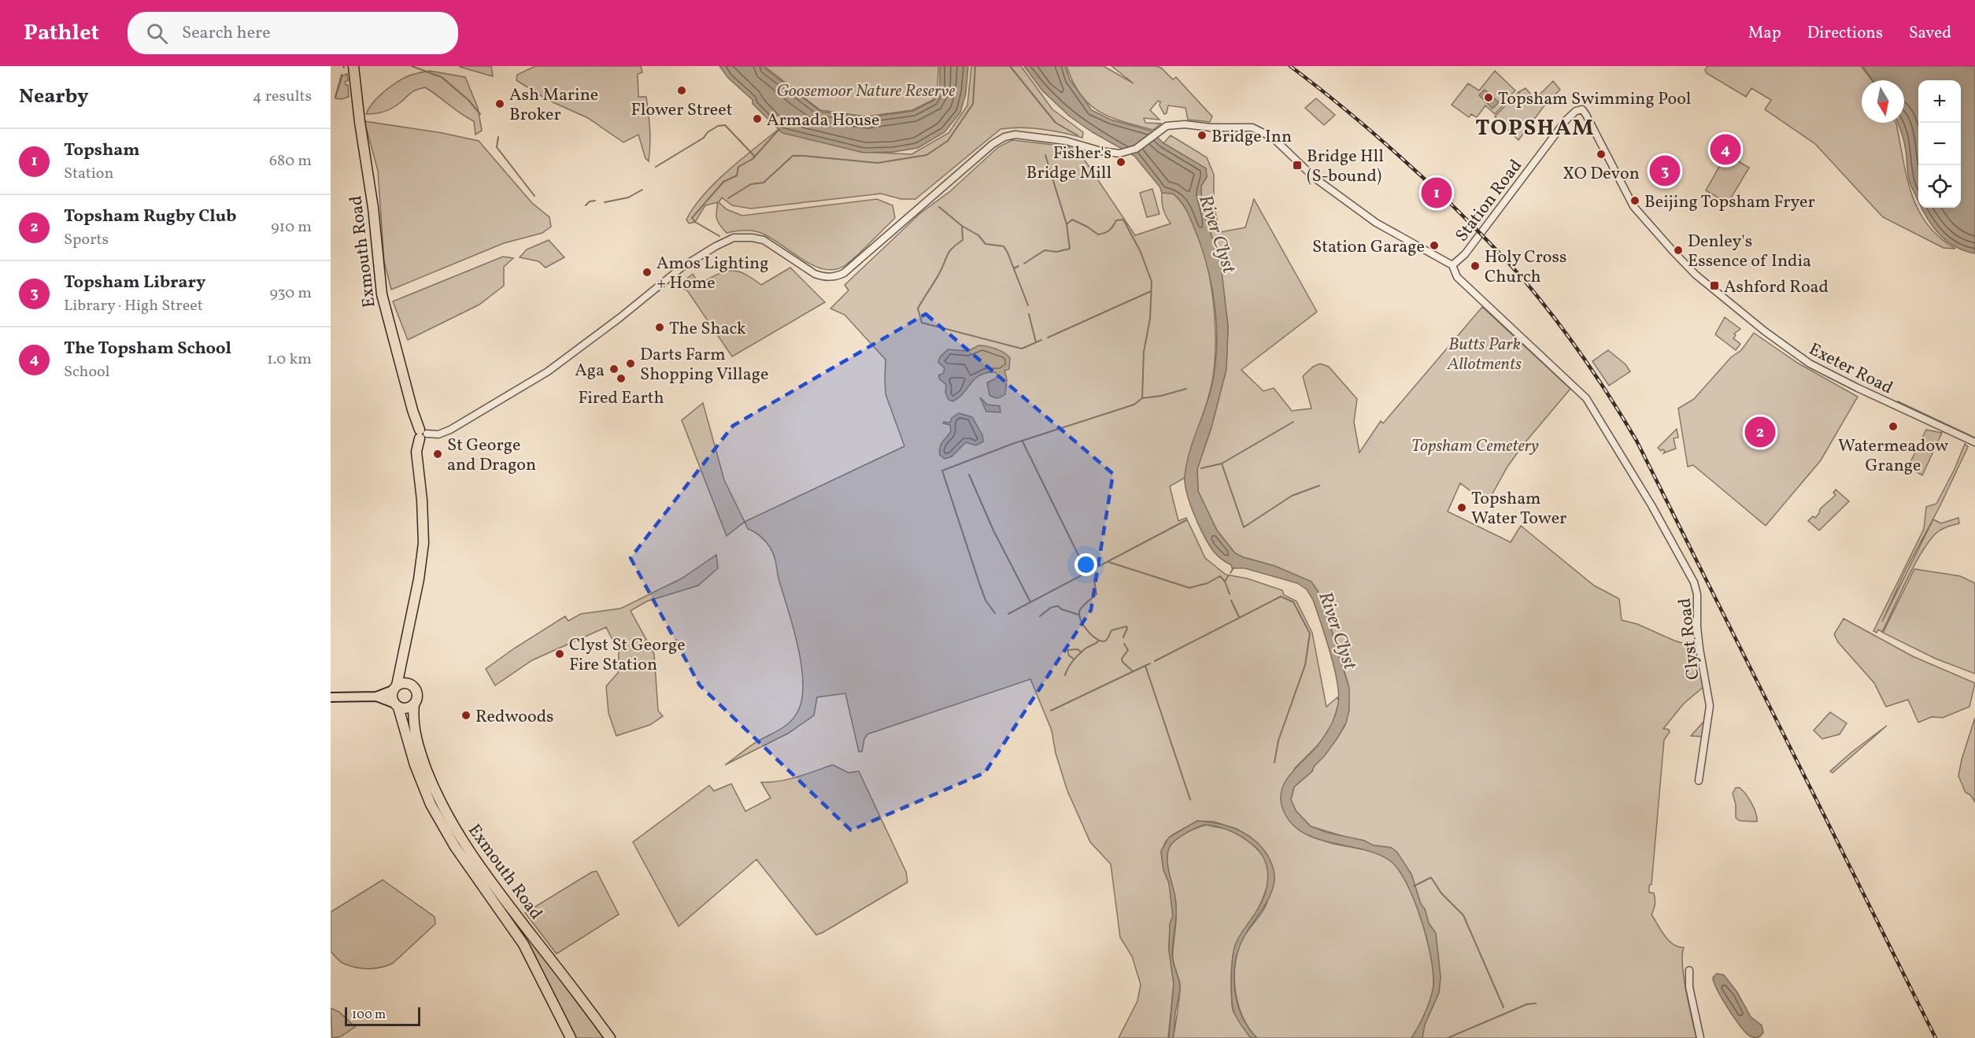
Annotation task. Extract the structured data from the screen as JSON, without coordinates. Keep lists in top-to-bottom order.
{
  "streets": {
    "highway": ["Exmouth Road"],
    "street": ["Station Road", "Exeter Road", "Clyst Road"]
  },
  "crossings": [
    ["Station Road", "Exeter Road"],
    ["Station Road", "Clyst Road"]
  ],
  "districts": ["TOPSHAM"],
  "water": ["River Clyst"],
  "parks": ["Goosemoor Nature Reserve", "Butts Park Allotments", "Topsham Cemetery"],
  "places": {
    "other": [
      "Flower Street",
      "Topsham Swimming Pool",
      "Ash Marine Broker",
      "Armada House",
      "Bridge Inn",
      "XO Devon",
      "Fisher's Bridge Mill",
      "Beijing Topsham Fryer",
      "Station Garage",
      "Denley's Essence of India",
      "Holy Cross Church",
      "Amos Lighting + Home",
      "The Shack",
      "Darts Farm Shopping Village",
      "Aga",
      "Fired Earth",
      "Watermeadow Grange",
      "St George and Dragon",
      "Topsham Water Tower",
      "Clyst St George Fire Station",
      "Redwoods"
    ],
    "transit": ["Bridge Hll (S-bound)", "Ashford Road"]
  },
  "scale_bar": "100 m",
  "north": "bottom",
  "page": {
    "header": "Pathlet",
    "search": "Search here",
    "nav": ["Map", "Directions", "Saved"],
    "heading": ["Nearby", "4 results"],
    "map_buttons": ["+", "−"],
    "list": [
      {
        "mark": "1",
        "name": "Topsham",
        "note": "Station",
        "value": "680 m"
      },
      {
        "mark": "2",
        "name": "Topsham Rugby Club",
        "note": "Sports",
        "value": "910 m"
      },
      {
        "mark": "3",
        "name": "Topsham Library",
        "note": "Library · High Street",
        "value": "930 m"
      },
      {
        "mark": "4",
        "name": "The Topsham School",
        "note": "School",
        "value": "1.0 km"
      }
    ],
    "pins": [
      "4",
      "3",
      "1",
      "2"
    ],
    "scale": "100 m"
  }
}
